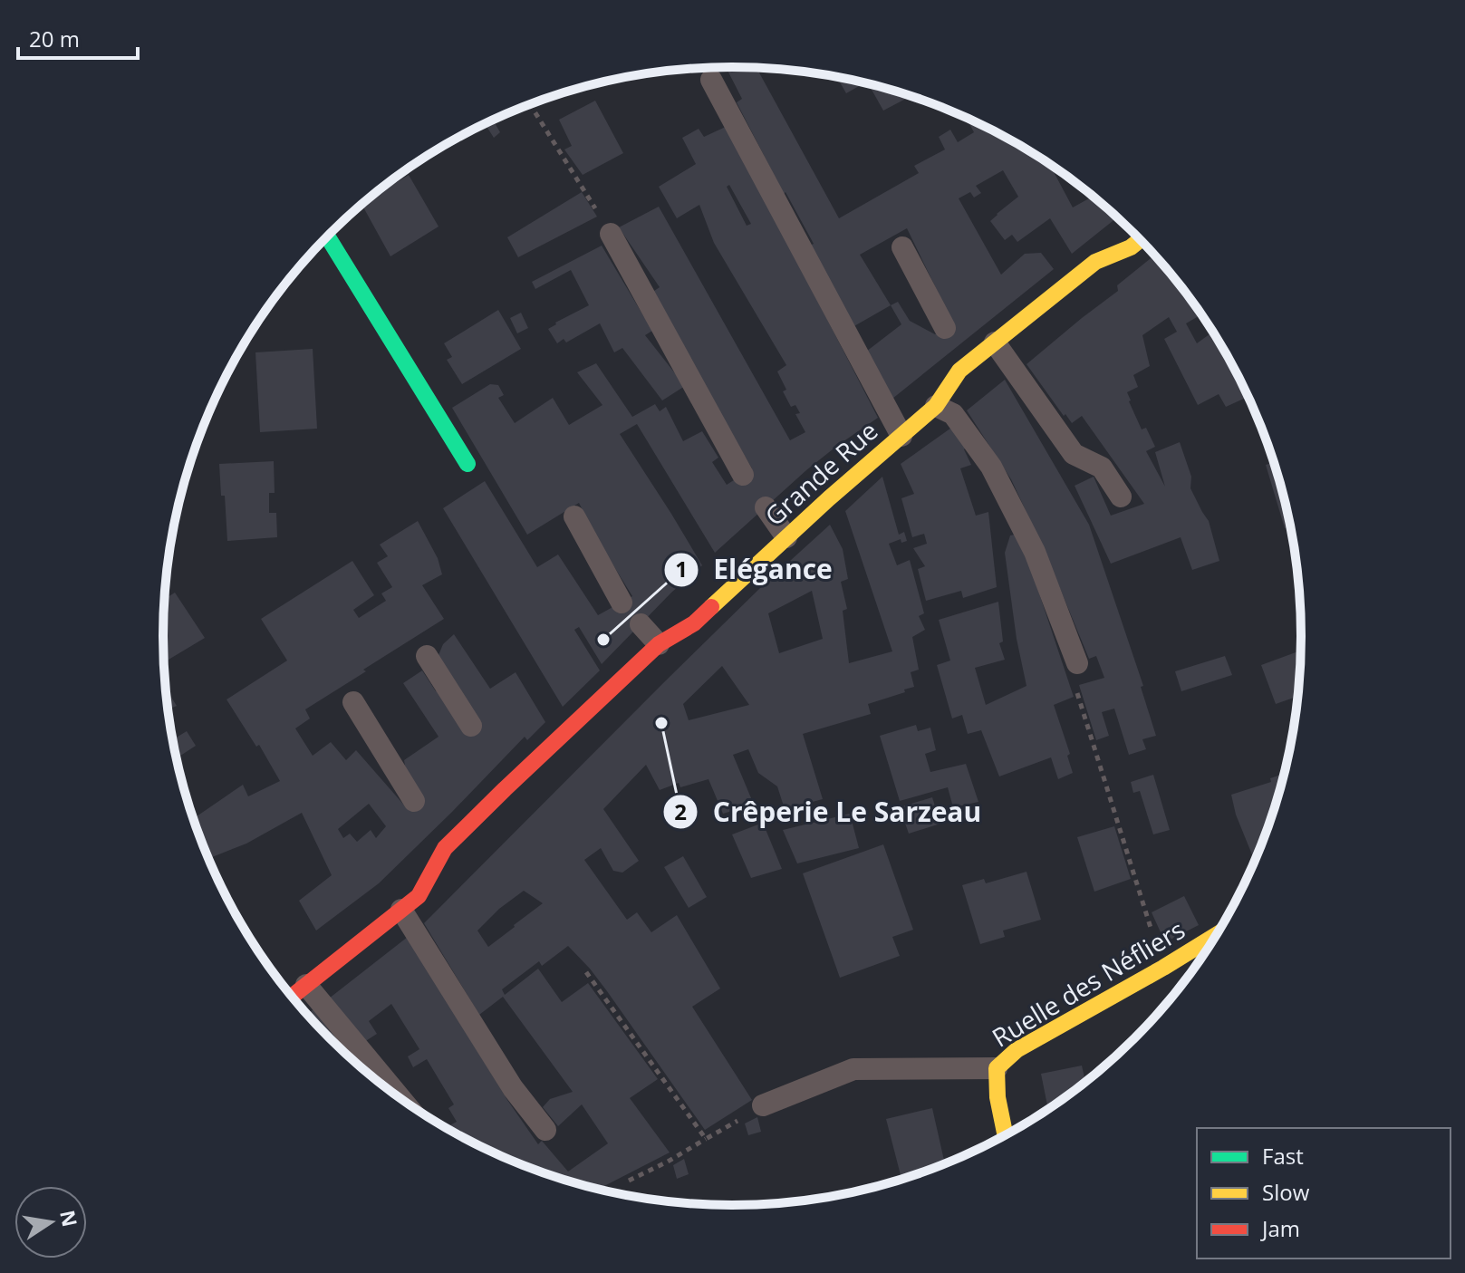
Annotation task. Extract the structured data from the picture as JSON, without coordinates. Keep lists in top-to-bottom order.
{
  "streets": {
    "street": ["Grande Rue", "Ruelle des Néfliers"]
  },
  "places": ["Elégance", "Crêperie Le Sarzeau"],
  "legend": ["Fast", "Slow", "Jam"],
  "scale_bar": "20 m",
  "north": "right"
}
